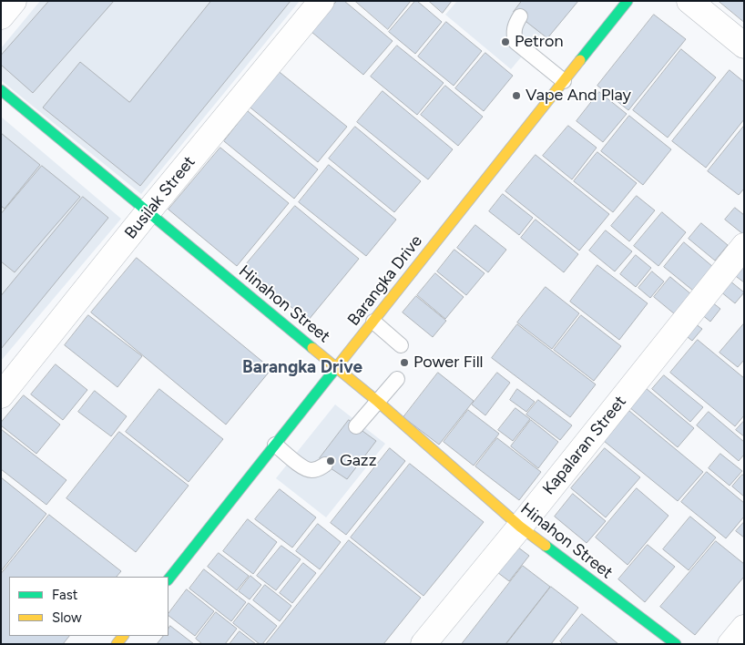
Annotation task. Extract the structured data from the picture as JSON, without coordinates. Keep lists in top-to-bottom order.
{
  "streets": {
    "street": [
      "Busilak Street",
      "Barangka Drive",
      "Hinahon Street",
      "Kapalaran Street"
    ]
  },
  "crossings": [
    ["Busilak Street", "Hinahon Street"],
    ["Barangka Drive", "Hinahon Street"],
    ["Hinahon Street", "Kapalaran Street"]
  ],
  "districts": ["Barangka Drive"],
  "places": [
    "Petron",
    "Vape And Play",
    "Power Fill",
    "Gazz"
  ],
  "legend": ["Fast", "Slow"]
}
